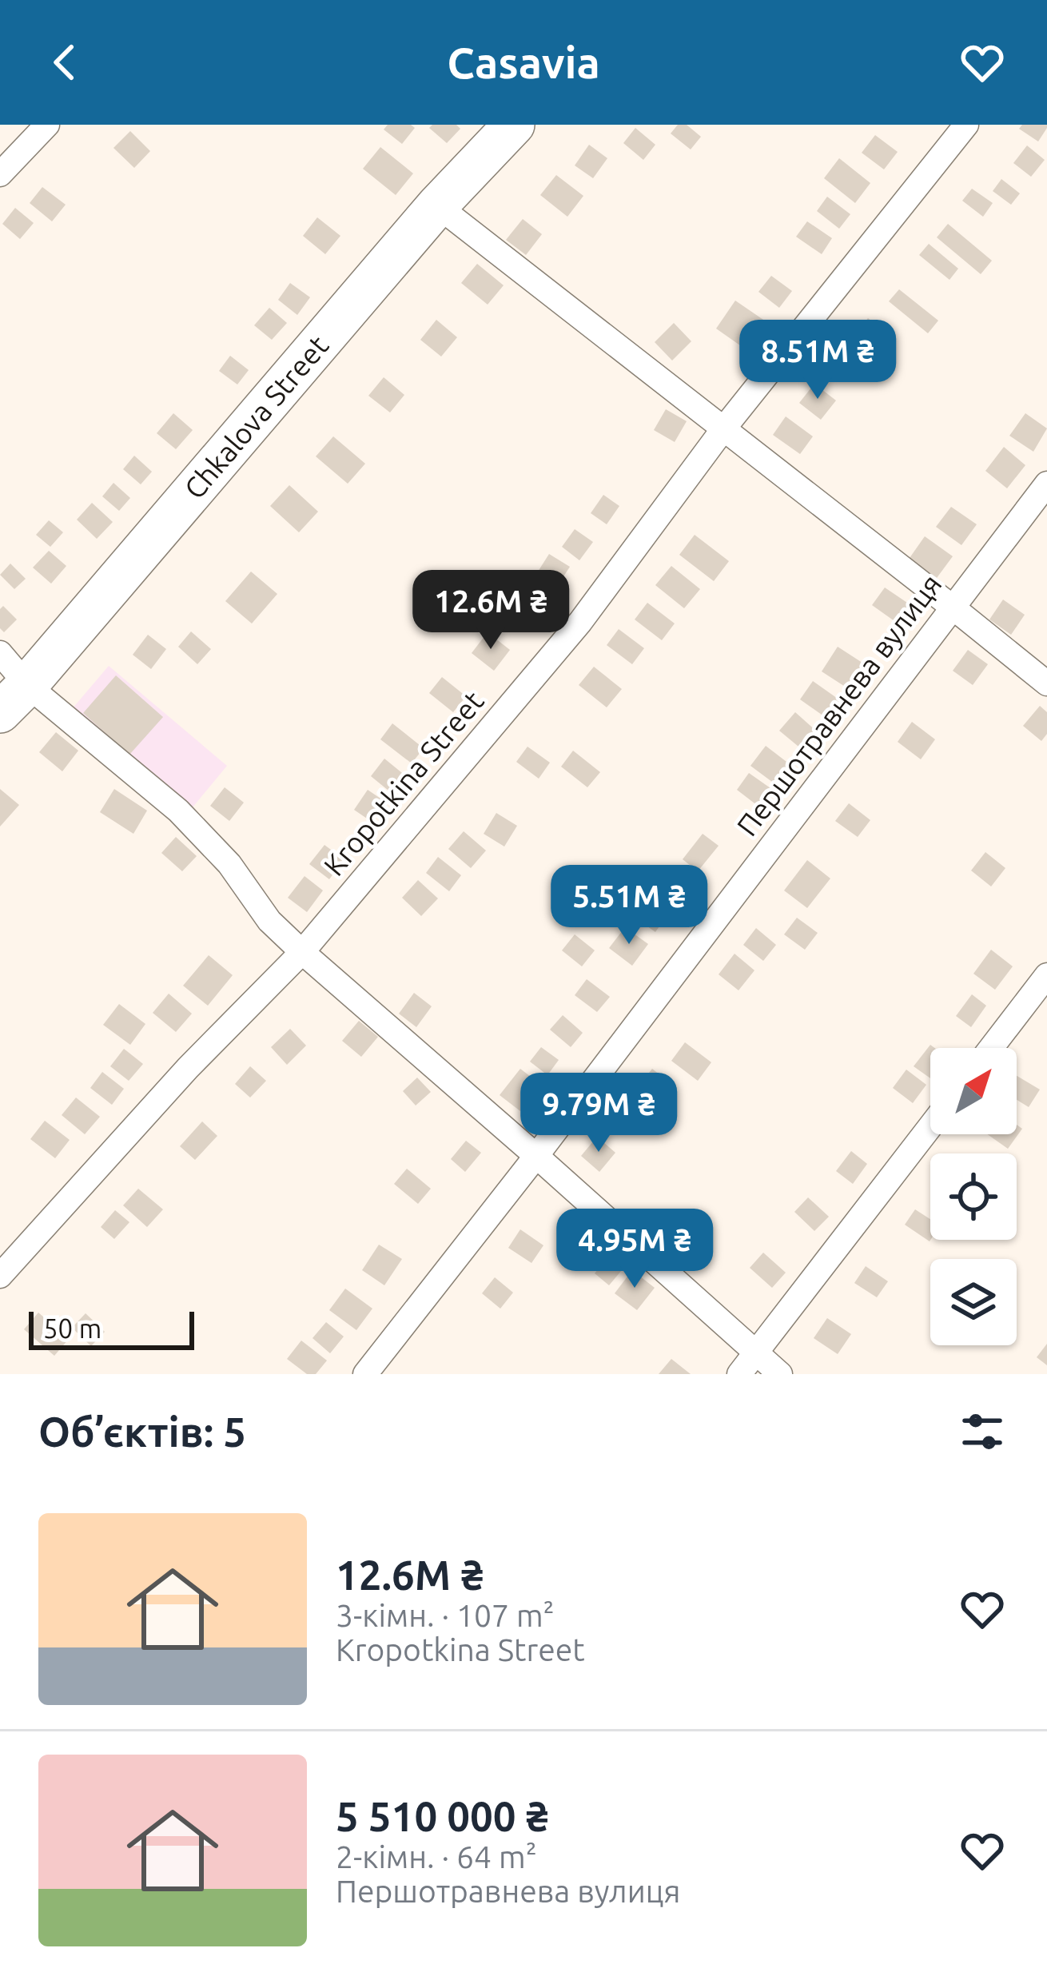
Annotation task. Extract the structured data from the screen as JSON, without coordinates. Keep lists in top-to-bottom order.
{
  "streets": {
    "main road": ["Chkalova Street"],
    "street": ["Першотравнева вулиця", "Kropotkina Street"]
  },
  "scale_bar": "50 m",
  "north": "top right",
  "page": {
    "header": "Casavia",
    "price": [
      "8.51M ₴",
      "12.6M ₴",
      "5.51M ₴",
      "9.79M ₴",
      "4.95M ₴"
    ],
    "scale": "50 m",
    "heading": "Об’єктів: 5",
    "list": [
      {
        "name": "12.6M ₴",
        "note": "3-кімн. · 107 m² · Kropotkina Street"
      },
      {
        "name": "5 510 000 ₴",
        "note": "2-кімн. · 64 m² · Першотравнева вулиця"
      }
    ]
  }
}
